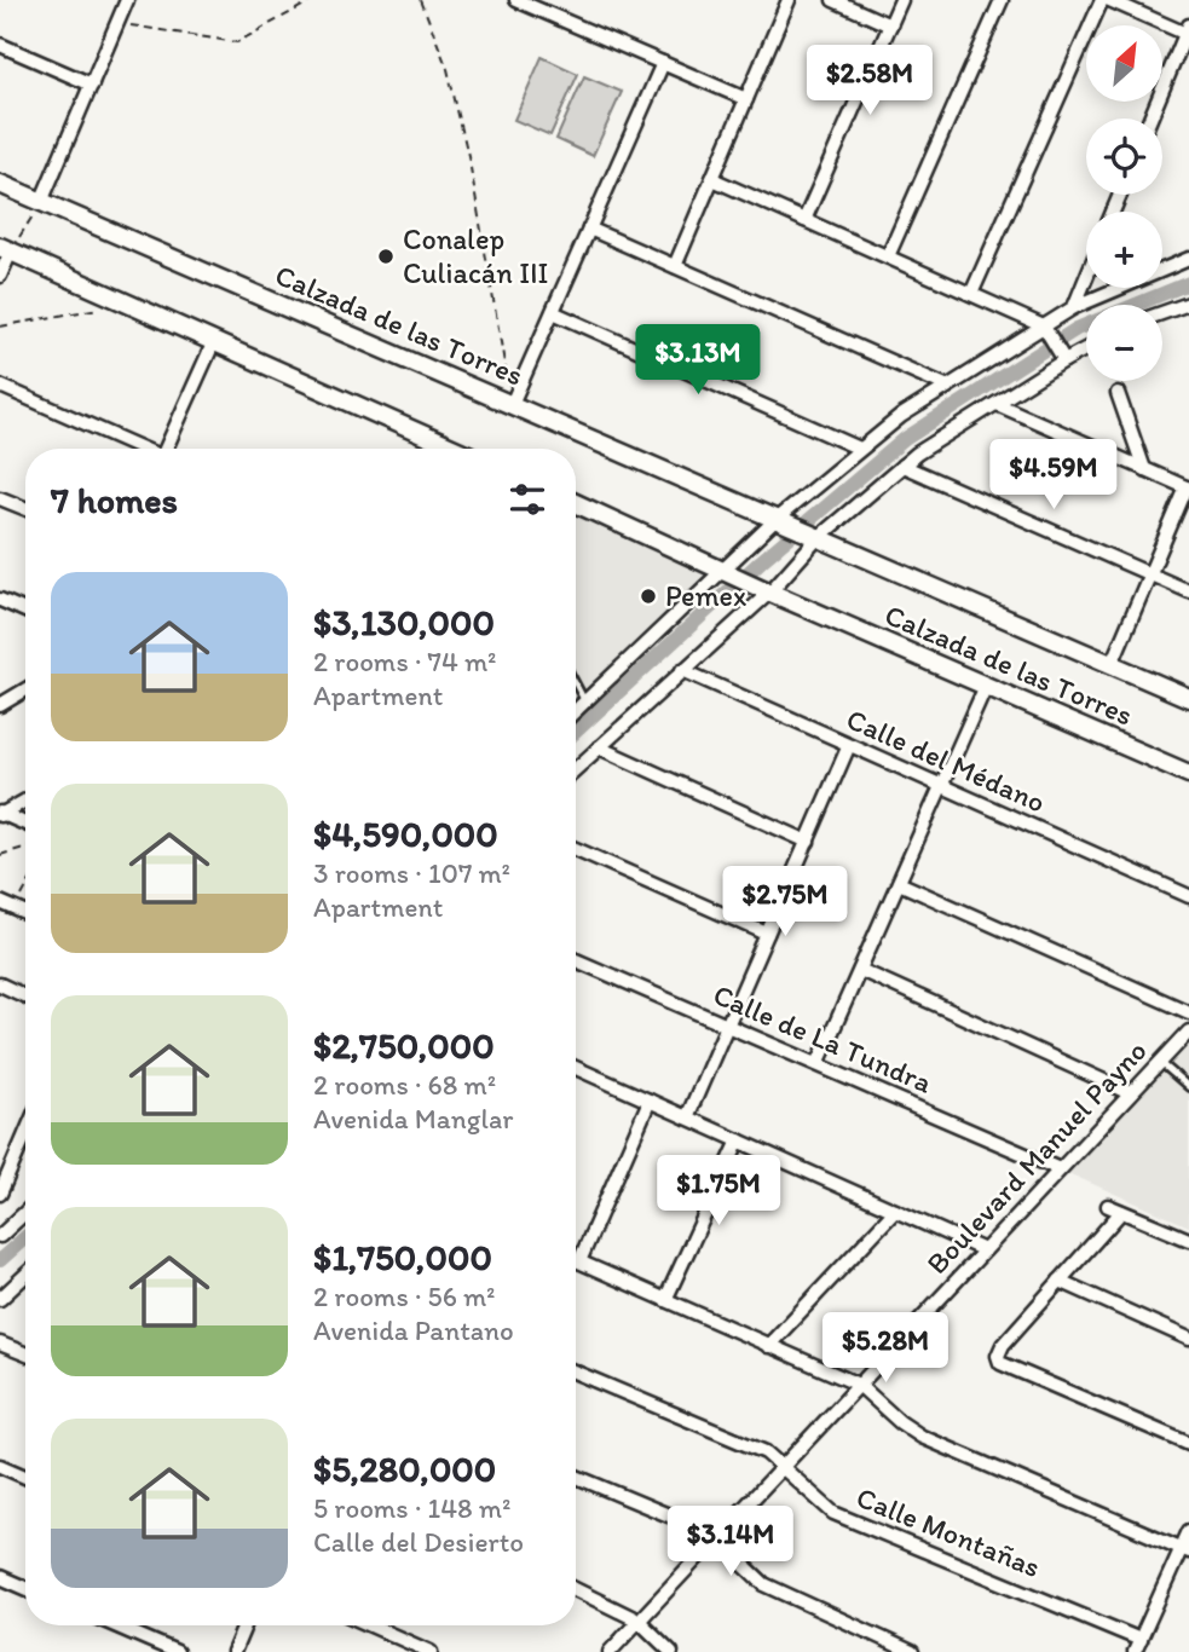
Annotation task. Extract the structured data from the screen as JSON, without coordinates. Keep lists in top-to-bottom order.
{
  "streets": {
    "main road": ["Calzada de las Torres"],
    "street": [
      "Calle del Médano",
      "Calle de La Tundra",
      "Boulevard Manuel Payno",
      "Calle Montañas"
    ]
  },
  "crossings": [
    ["Calle de La Tundra", "Boulevard Manuel Payno"],
    ["Boulevard Manuel Payno", "Calle Montañas"]
  ],
  "places": ["Conalep Culiacán III", "Pemex"],
  "north": "top right",
  "page": {
    "map_buttons": ["+", "−"],
    "price": [
      "$2.58M",
      "$3.13M",
      "$4.59M",
      "$2.75M",
      "$1.75M",
      "$5.28M",
      "$3.14M"
    ],
    "heading": "7 homes",
    "list": [
      {
        "name": "$3,130,000",
        "note": "2 rooms · 74 m² · Apartment"
      },
      {
        "name": "$4,590,000",
        "note": "3 rooms · 107 m² · Apartment"
      },
      {
        "name": "$2,750,000",
        "note": "2 rooms · 68 m² · Avenida Manglar"
      },
      {
        "name": "$1,750,000",
        "note": "2 rooms · 56 m² · Avenida Pantano"
      },
      {
        "name": "$5,280,000",
        "note": "5 rooms · 148 m² · Calle del Desierto"
      }
    ]
  }
}
